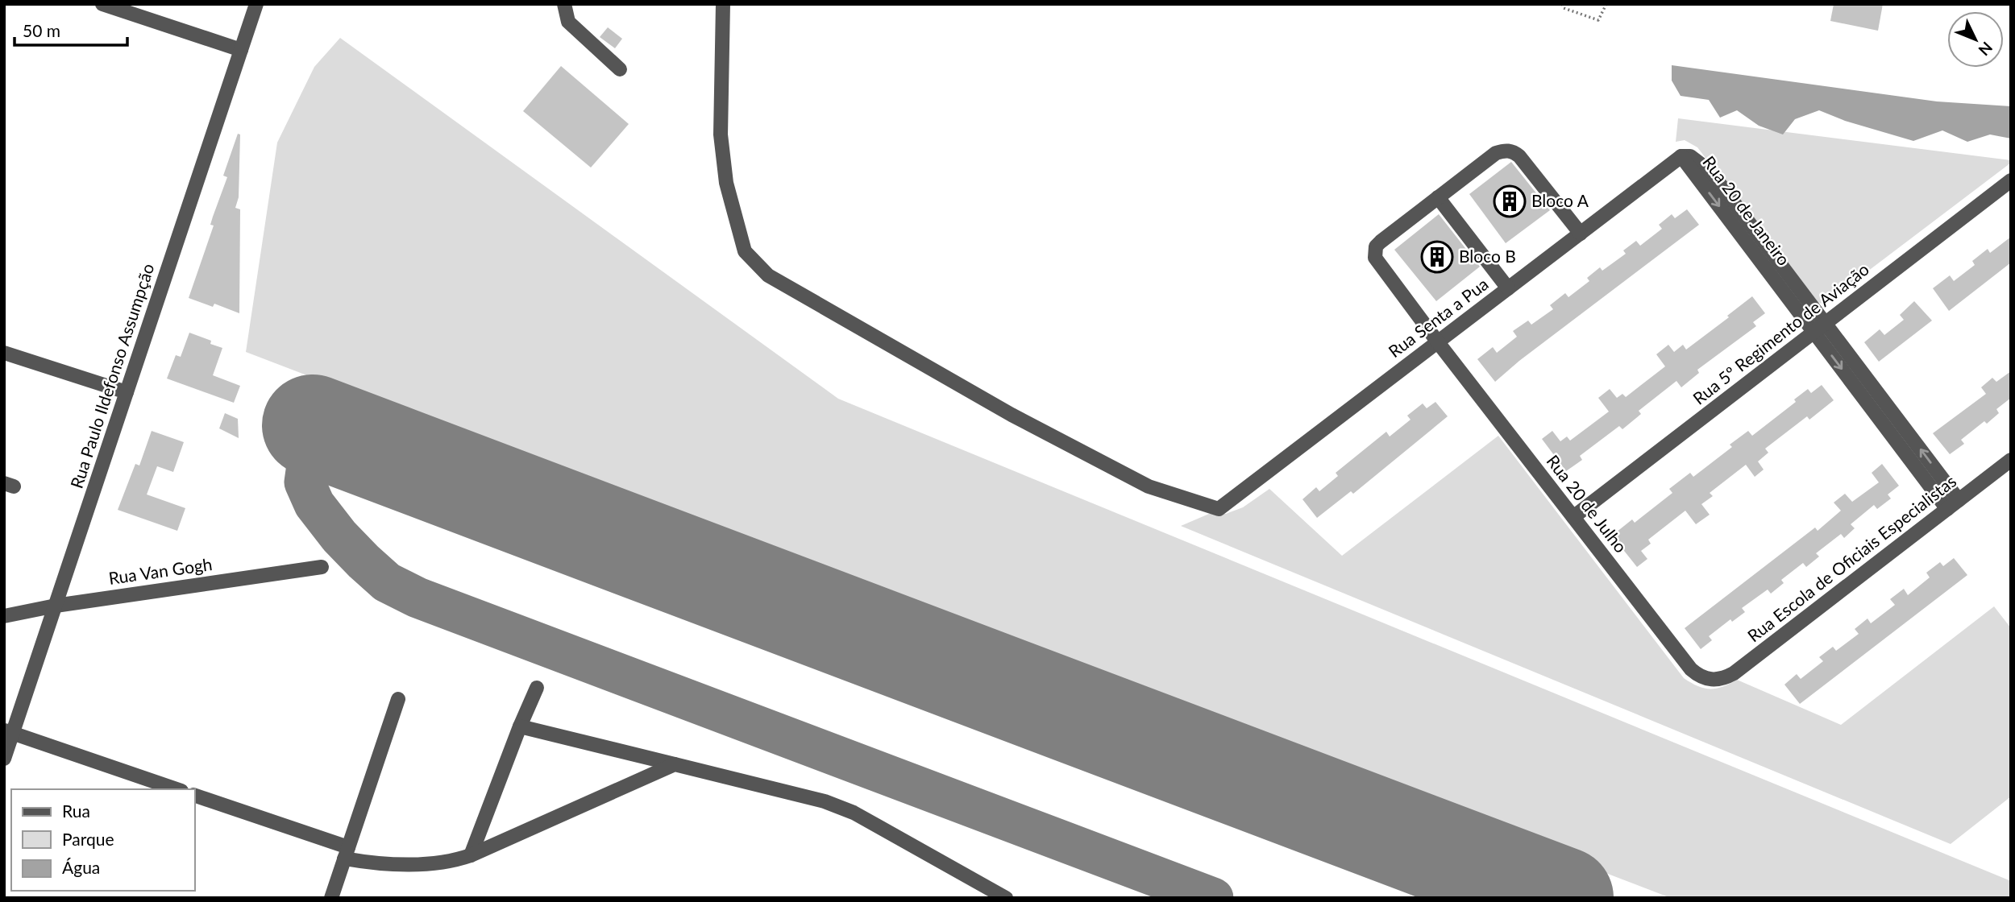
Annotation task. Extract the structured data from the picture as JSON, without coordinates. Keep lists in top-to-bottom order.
{
  "streets": {
    "street": [
      "Rua 20 de Janeiro",
      "Rua Senta a Pua",
      "Rua 5º Regimento de Aviação",
      "Rua Paulo Ildefonso Assumpção",
      "Rua 20 de Julho",
      "Rua Escola de Oficiais Especialistas",
      "Rua Van Gogh"
    ]
  },
  "crossings": [
    ["Rua 20 de Janeiro", "Rua Senta a Pua"],
    ["Rua 20 de Janeiro", "Rua 5º Regimento de Aviação"],
    ["Rua 20 de Janeiro", "Rua Escola de Oficiais Especialistas"],
    ["Rua Senta a Pua", "Rua 20 de Julho"],
    ["Rua 5º Regimento de Aviação", "Rua 20 de Julho"],
    ["Rua Paulo Ildefonso Assumpção", "Rua Van Gogh"],
    ["Rua 20 de Julho", "Rua Escola de Oficiais Especialistas"]
  ],
  "places": {
    "building": ["Bloco A", "Bloco B"]
  },
  "legend": ["Rua", "Parque", "Água"],
  "scale_bar": "50 m",
  "north": "bottom right"
}
